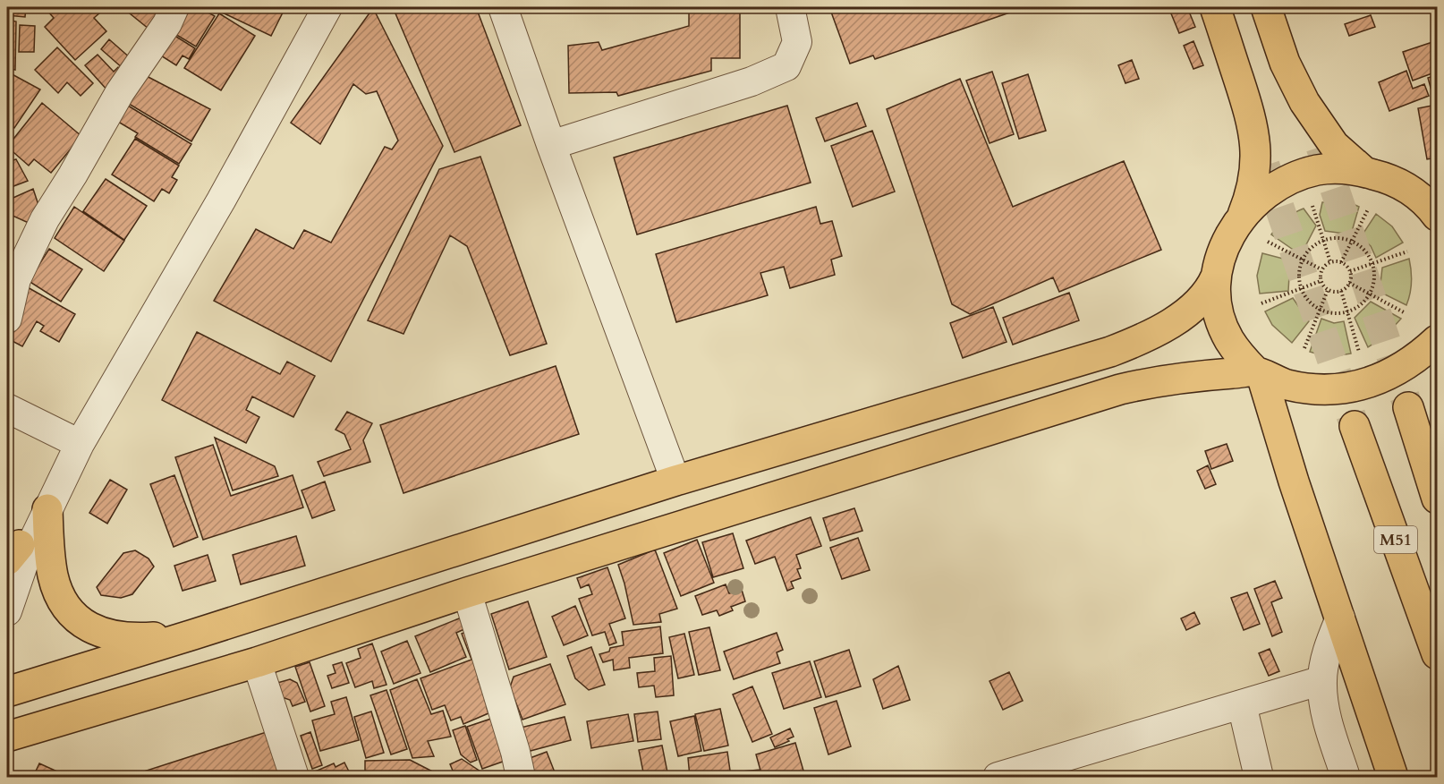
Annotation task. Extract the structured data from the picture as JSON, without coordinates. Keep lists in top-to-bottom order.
{
  "streets": {
    "main road": ["M51"]
  }
}
